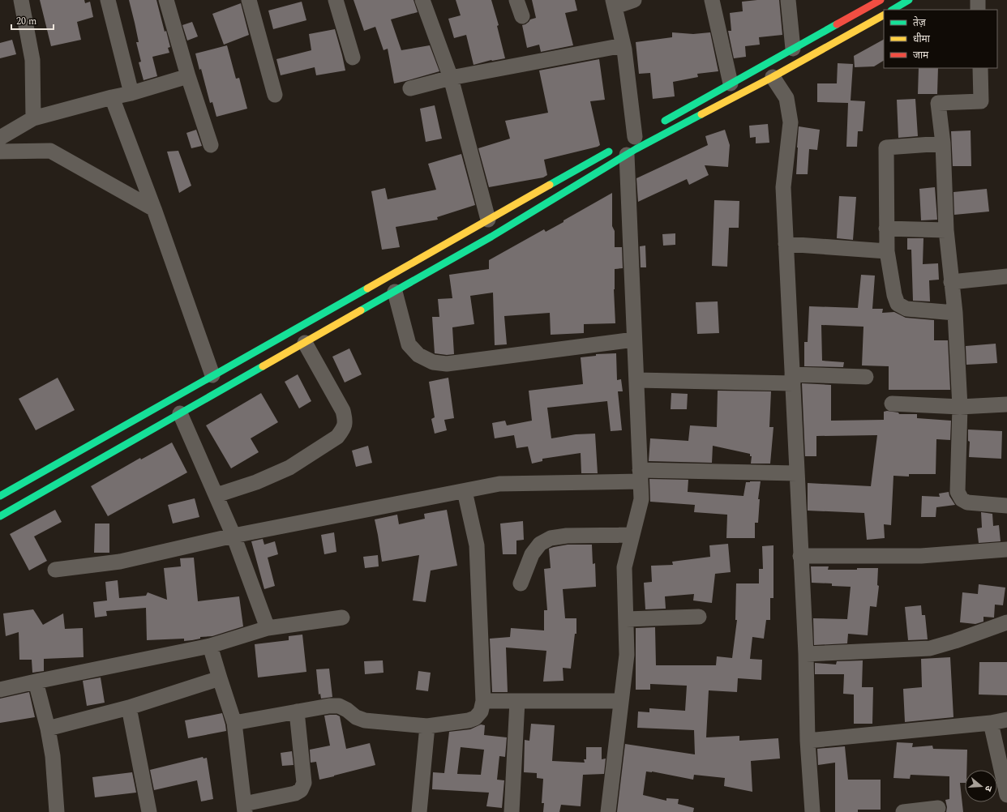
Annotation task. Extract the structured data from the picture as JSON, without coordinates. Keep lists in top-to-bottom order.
{
  "legend": ["तेज़", "धीमा", "जाम"],
  "scale_bar": "20 m",
  "north": "right"
}
